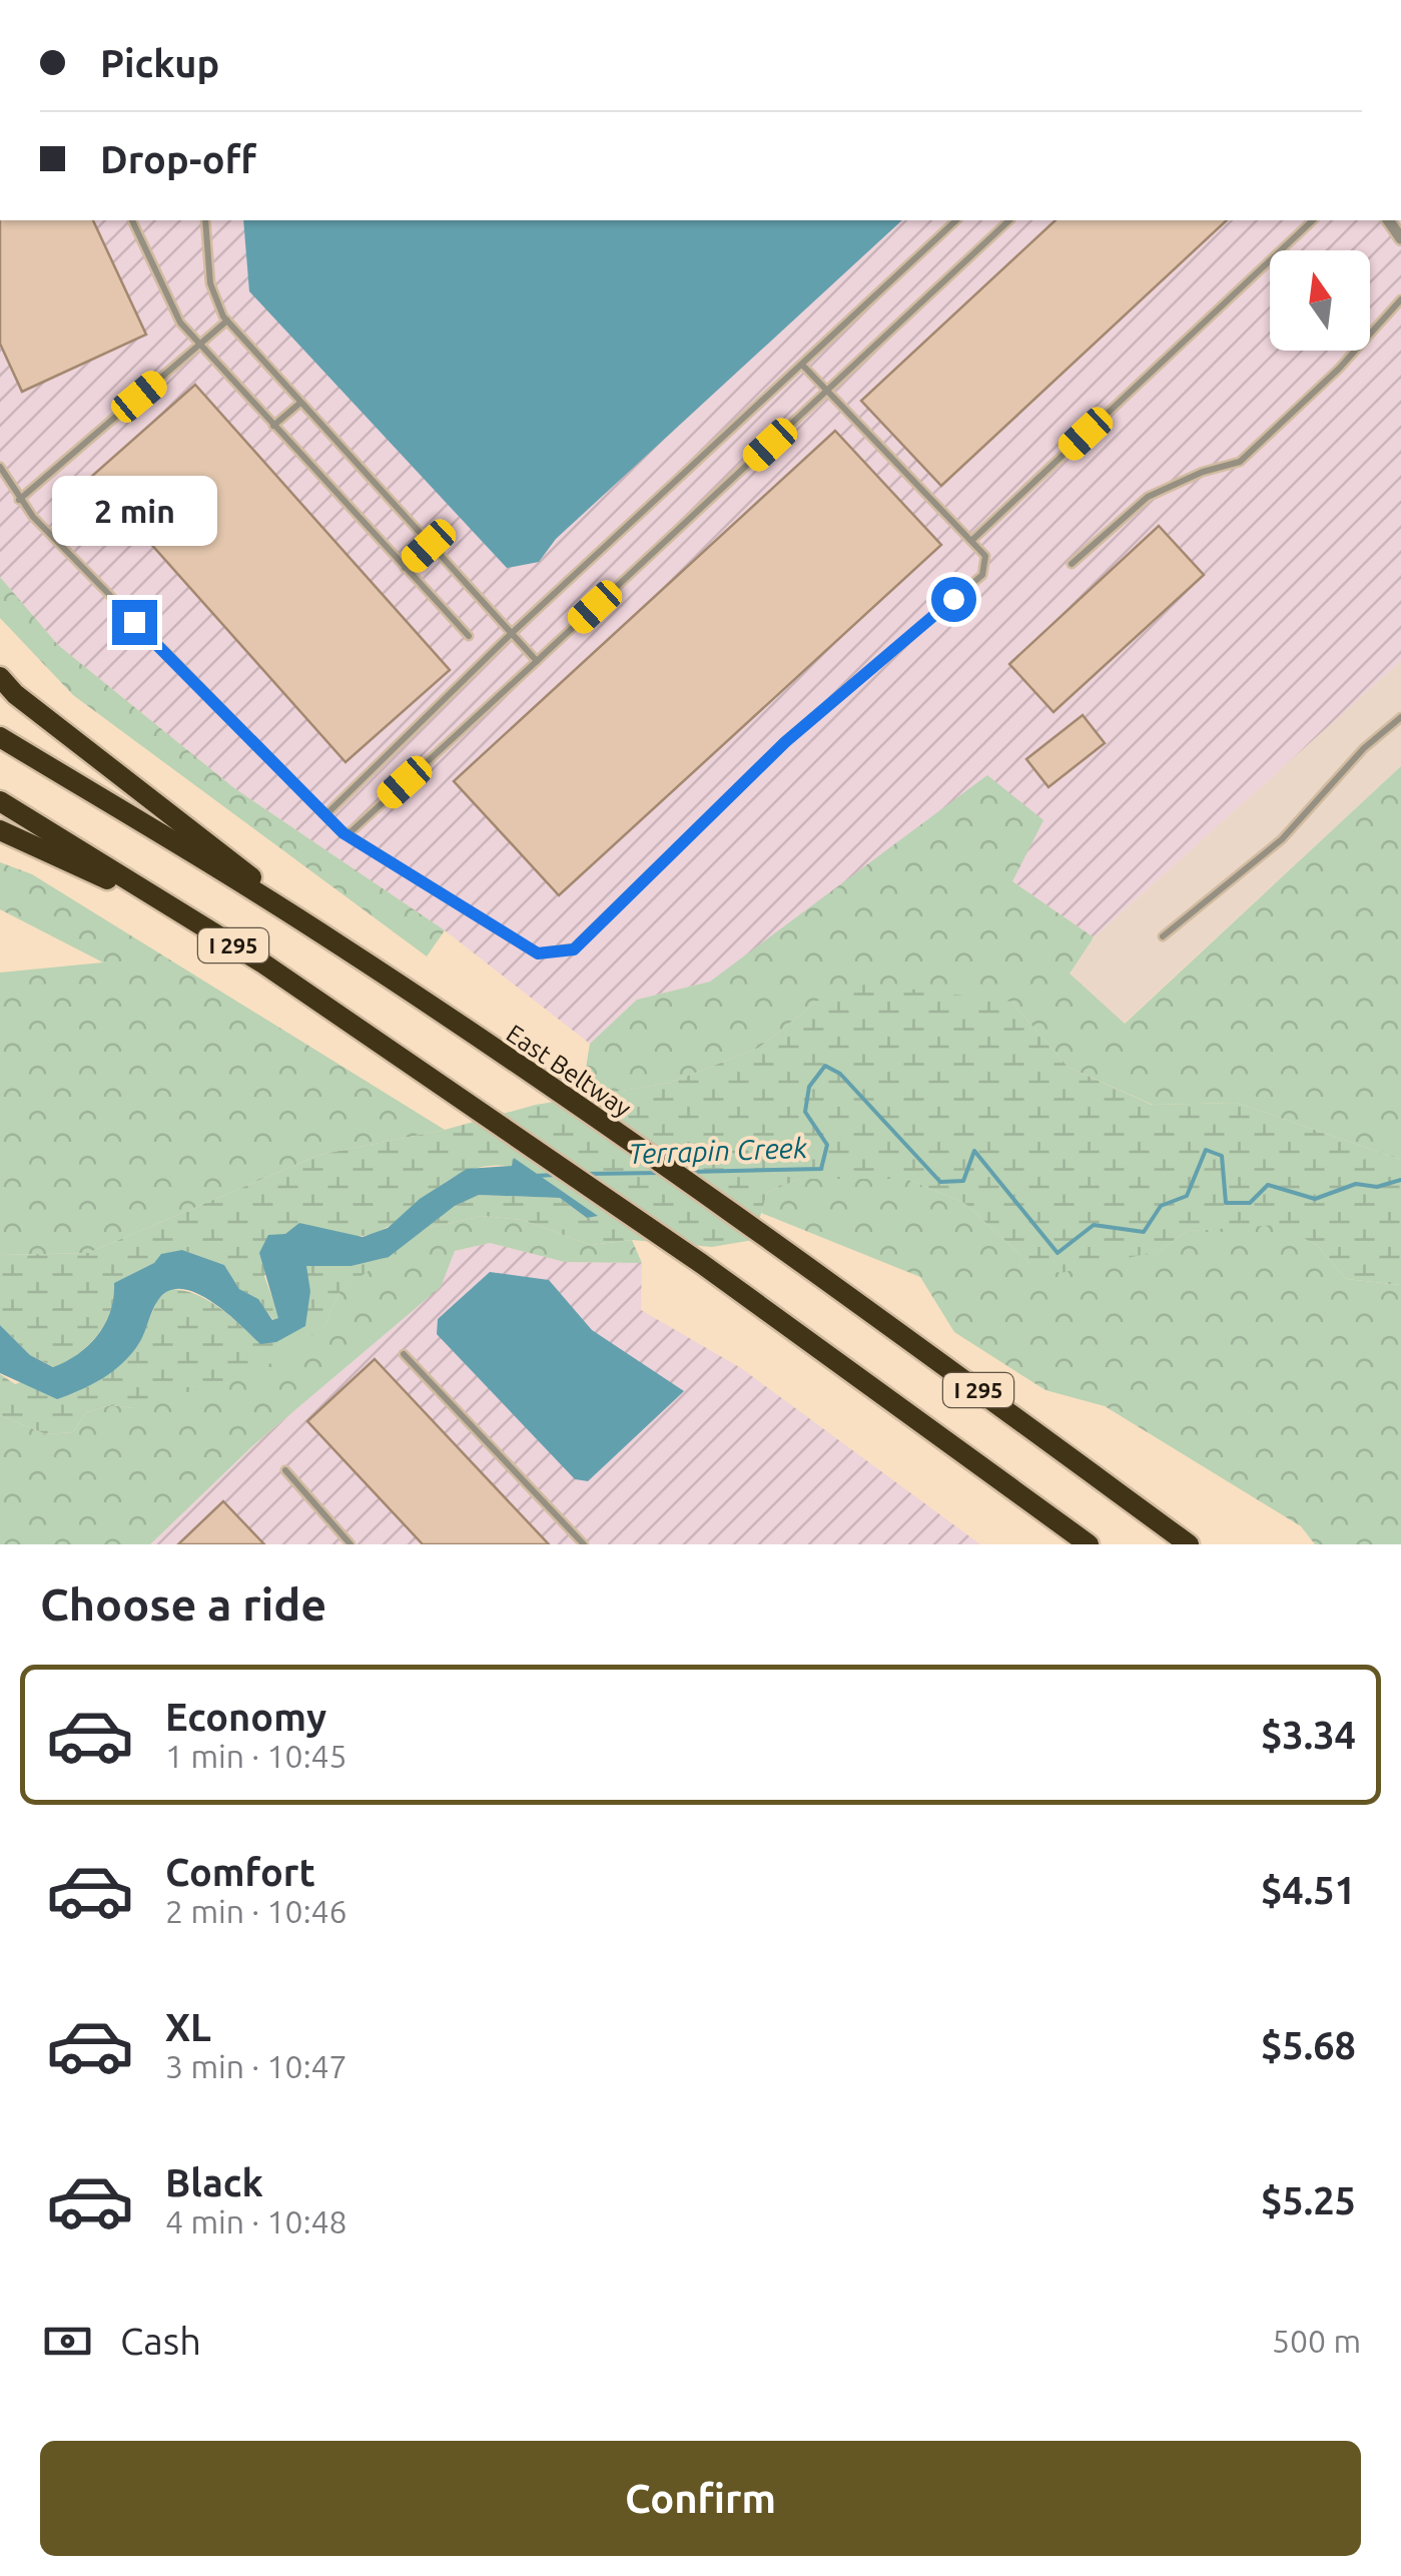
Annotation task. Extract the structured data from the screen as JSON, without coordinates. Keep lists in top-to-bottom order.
{
  "streets": {
    "highway": ["I 295", "East Beltway"]
  },
  "water": ["Terrapin Creek"],
  "north": "top",
  "page": {
    "banner": ["Pickup", "Drop-off"],
    "bubble": "2 min",
    "heading": "Choose a ride",
    "list": [
      {
        "name": "Economy",
        "note": "1 min · 10:45",
        "value": "$3.34"
      },
      {
        "name": "Comfort",
        "note": "2 min · 10:46",
        "value": "$4.51"
      },
      {
        "name": "XL",
        "note": "3 min · 10:47",
        "value": "$5.68"
      },
      {
        "name": "Black",
        "note": "4 min · 10:48",
        "value": "$5.25"
      }
    ],
    "pay": ["Cash", "500 m"],
    "buttons": "Confirm"
  }
}
